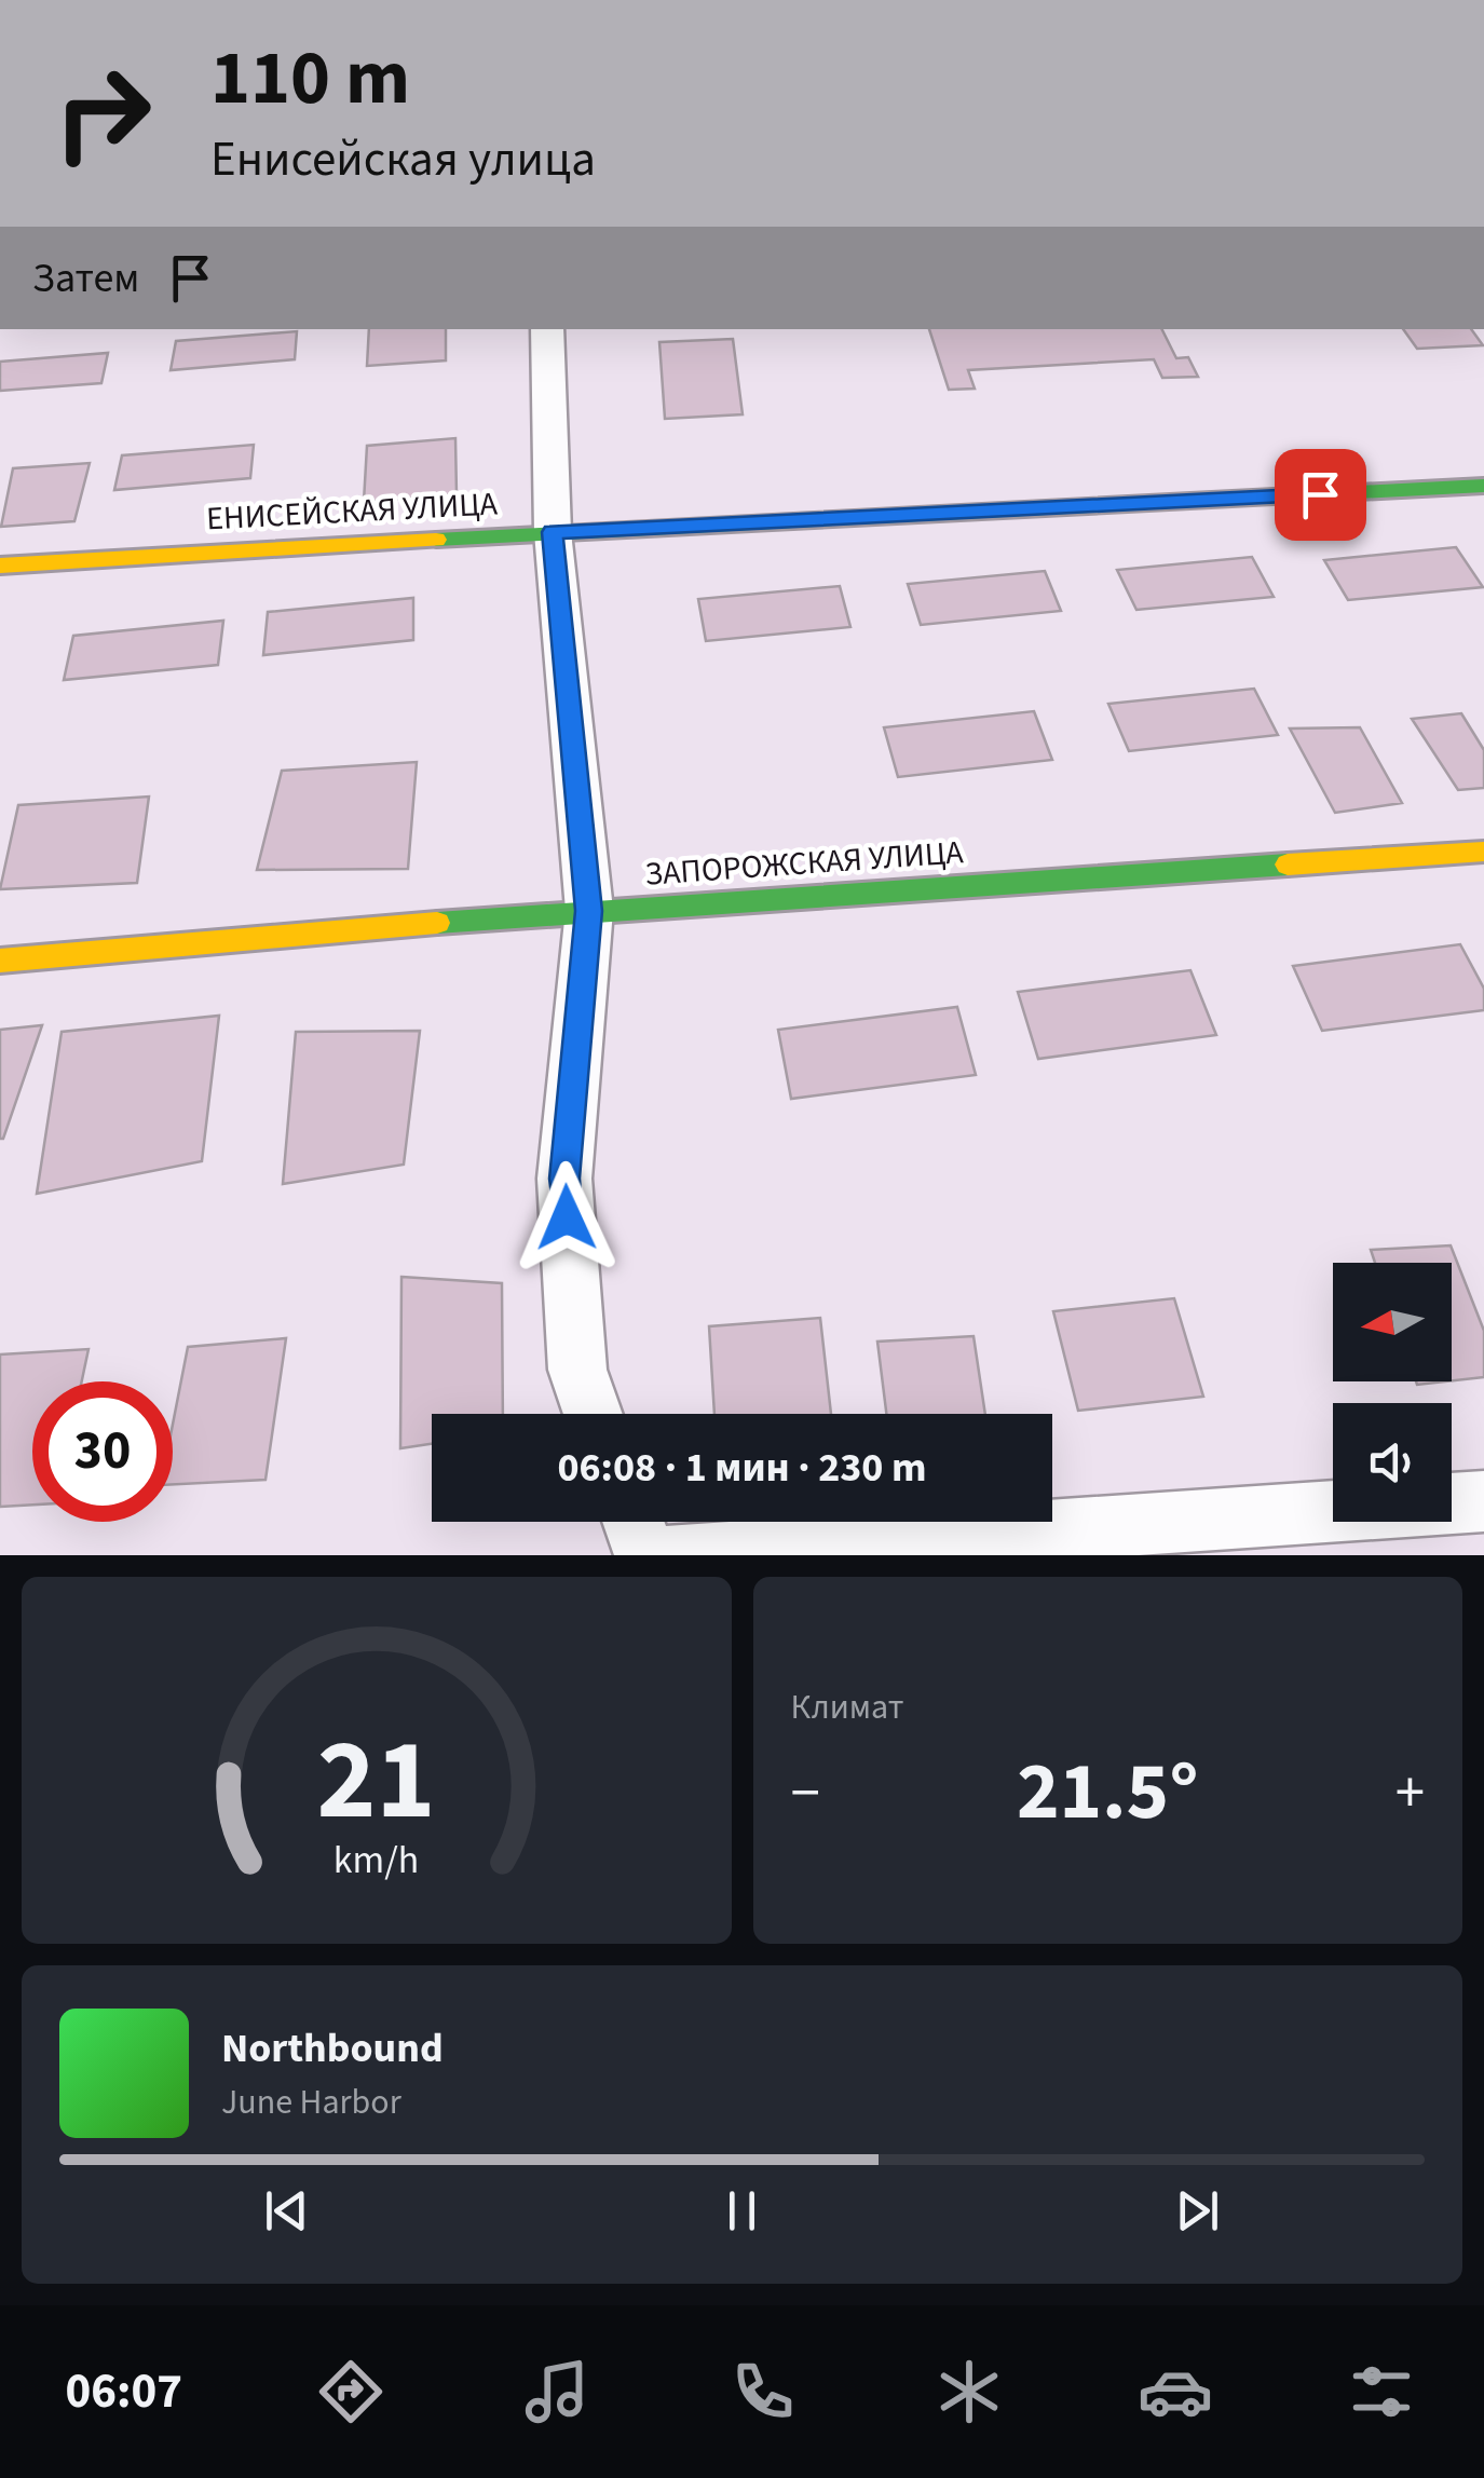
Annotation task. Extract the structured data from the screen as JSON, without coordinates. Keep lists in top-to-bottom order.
{
  "streets": {
    "street": ["ЕНИСЕЙСКАЯ УЛИЦА", "ЗАПОРОЖСКАЯ УЛИЦА"]
  },
  "north": "left",
  "page": {
    "turn": ["110 m", "Енисейская улица"],
    "then": "Затем",
    "limit": "30",
    "trip": "06:08 · 1 мин · 230 m",
    "tile": "Климат",
    "heat": ["−", "21.5°", "+"],
    "song": ["Northbound", "June Harbor"],
    "tabs": "06:07",
    "gauge": ["21", "km/h"]
  }
}
